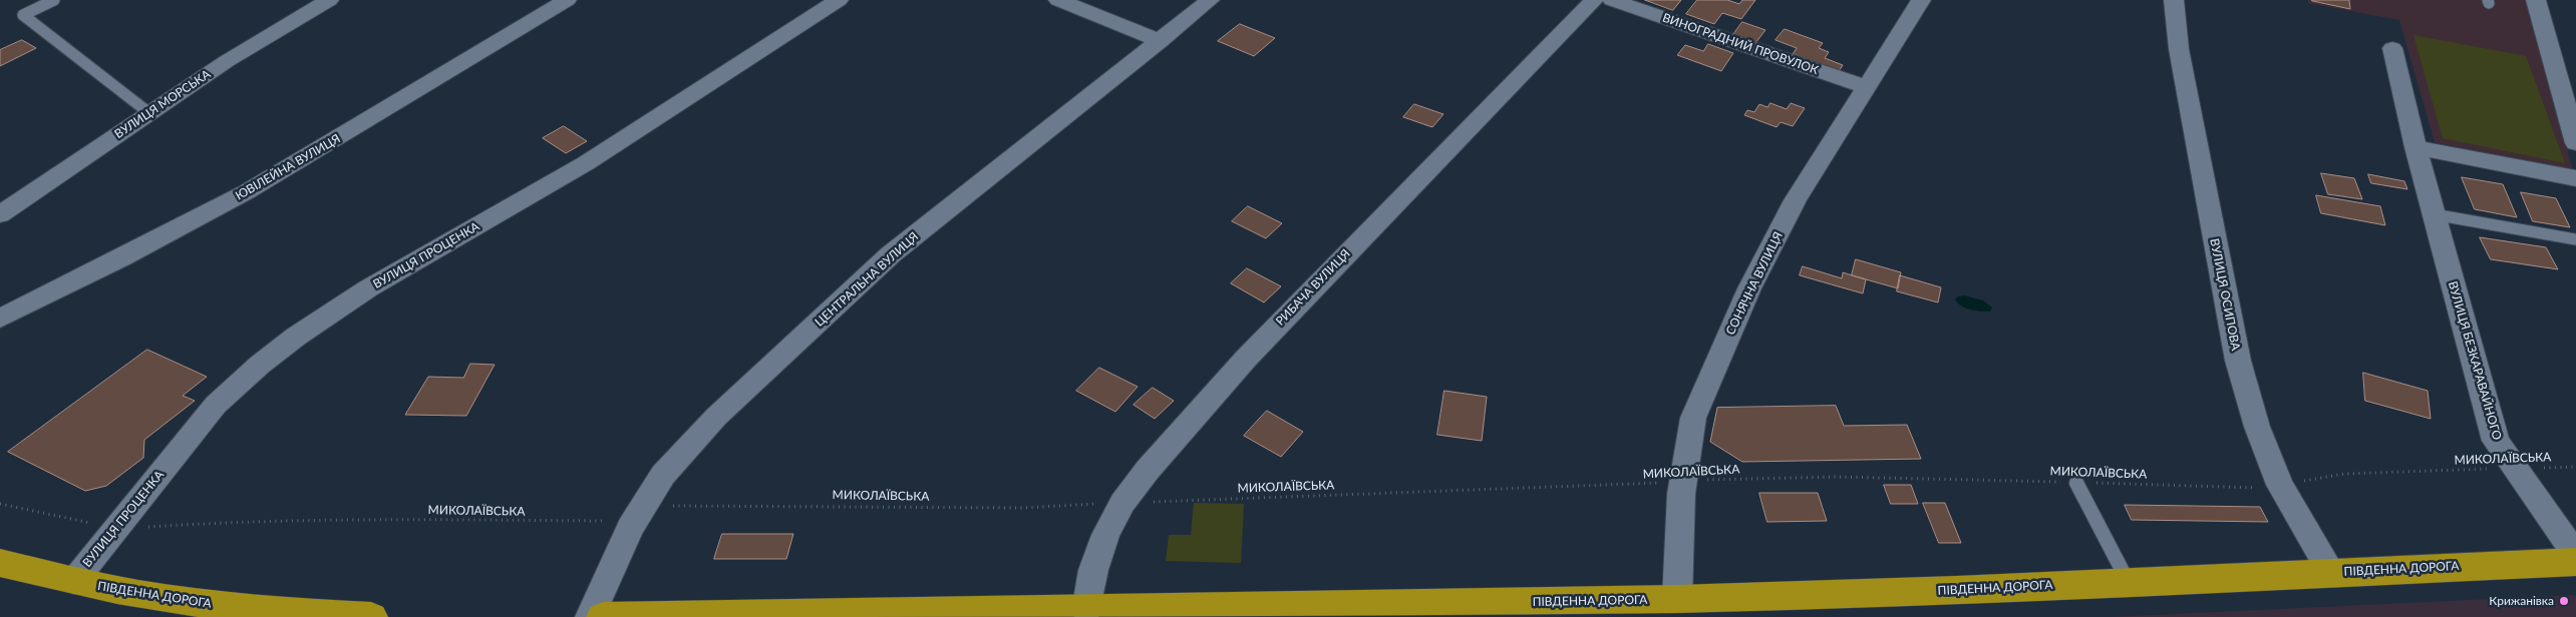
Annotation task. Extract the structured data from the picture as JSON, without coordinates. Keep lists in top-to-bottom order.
{
  "streets": {
    "highway": ["ПІВДЕННА ДОРОГА"],
    "street": [
      "ВИНОГРАДНИЙ ПРОВУЛОК",
      "ВУЛИЦЯ МОРСЬКА",
      "ЮВІЛЕЙНА ВУЛИЦЯ",
      "ВУЛИЦЯ ПРОЦЕНКА",
      "ЦЕНТРАЛЬНА ВУЛИЦЯ",
      "СОНЯЧНА ВУЛИЦЯ",
      "РИБАЧА ВУЛИЦЯ",
      "ВУЛИЦЯ ОСИПОВА",
      "ВУЛИЦЯ БЕЗКАРАВАЙНОГО"
    ],
    "path": ["МИКОЛАЇВСЬКА"]
  },
  "crossings": [
    ["ВИНОГРАДНИЙ ПРОВУЛОК", "СОНЯЧНА ВУЛИЦЯ"],
    ["ВУЛИЦЯ ПРОЦЕНКА", "МИКОЛАЇВСЬКА"],
    ["ВУЛИЦЯ ПРОЦЕНКА", "ПІВДЕННА ДОРОГА"],
    ["ЦЕНТРАЛЬНА ВУЛИЦЯ", "МИКОЛАЇВСЬКА"],
    ["СОНЯЧНА ВУЛИЦЯ", "МИКОЛАЇВСЬКА"],
    ["СОНЯЧНА ВУЛИЦЯ", "ПІВДЕННА ДОРОГА"],
    ["РИБАЧА ВУЛИЦЯ", "МИКОЛАЇВСЬКА"],
    ["РИБАЧА ВУЛИЦЯ", "ПІВДЕННА ДОРОГА"],
    ["ВУЛИЦЯ ОСИПОВА", "МИКОЛАЇВСЬКА"],
    ["ВУЛИЦЯ ОСИПОВА", "ПІВДЕННА ДОРОГА"],
    ["ВУЛИЦЯ БЕЗКАРАВАЙНОГО", "МИКОЛАЇВСЬКА"]
  ],
  "places": ["Крижанiвка"]
}
